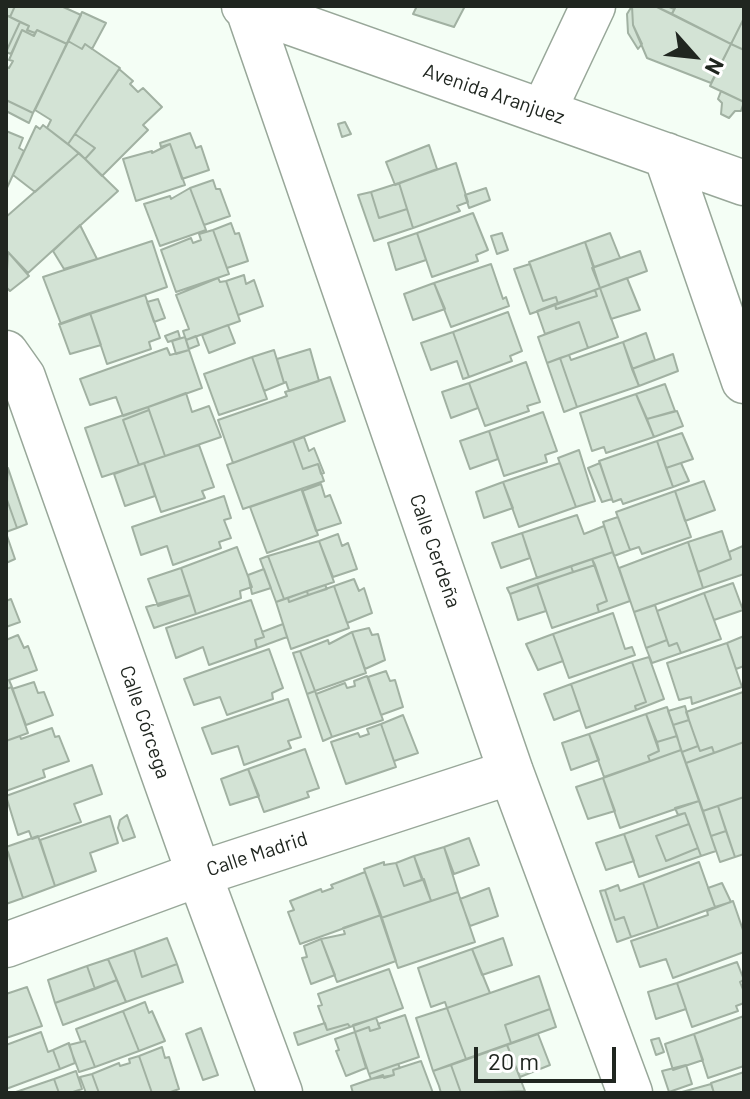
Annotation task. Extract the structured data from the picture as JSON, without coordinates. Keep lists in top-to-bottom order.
{
  "streets": {
    "street": [
      "Avenida Aranjuez",
      "Calle Cerdeña",
      "Calle Córcega",
      "Calle Madrid"
    ]
  },
  "crossings": [
    ["Avenida Aranjuez", "Calle Cerdeña"],
    ["Calle Cerdeña", "Calle Madrid"],
    ["Calle Córcega", "Calle Madrid"]
  ],
  "scale_bar": "20 m",
  "north": "bottom right"
}
